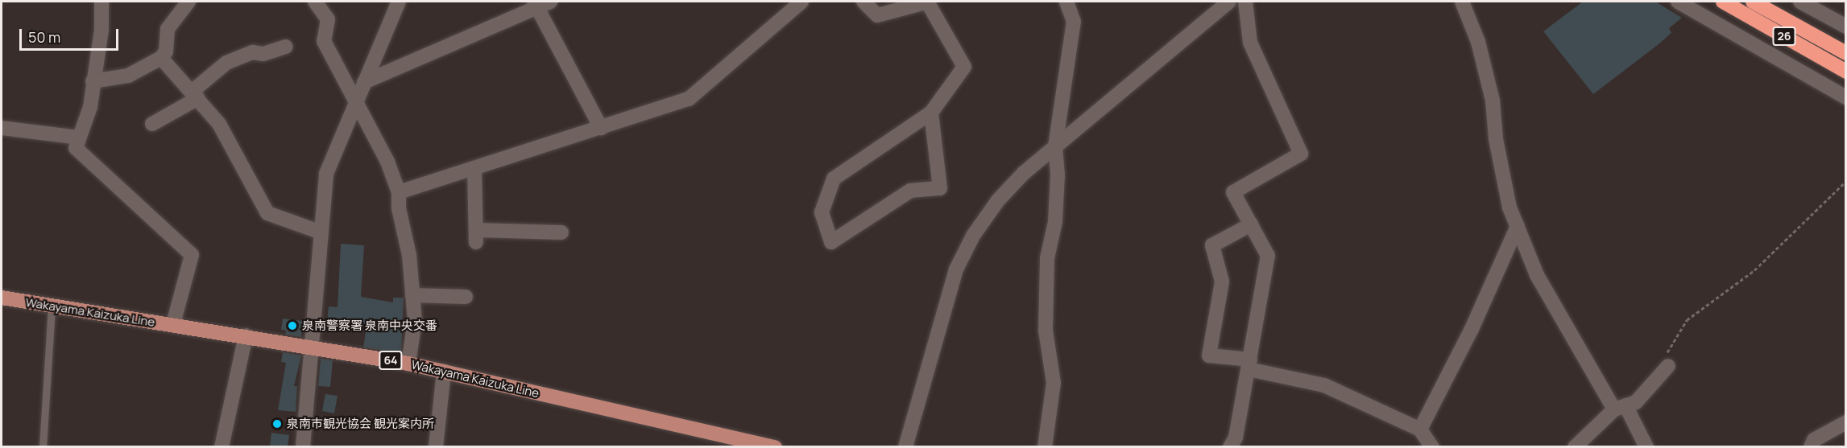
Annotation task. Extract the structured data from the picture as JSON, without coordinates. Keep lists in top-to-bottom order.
{
  "streets": {
    "highway": ["26"],
    "main road": ["Wakayama Kaizuka Line", "64"]
  },
  "places": ["泉南警察署 泉南中央交番", "泉南市観光協会 観光案内所"],
  "scale_bar": "50 m"
}
